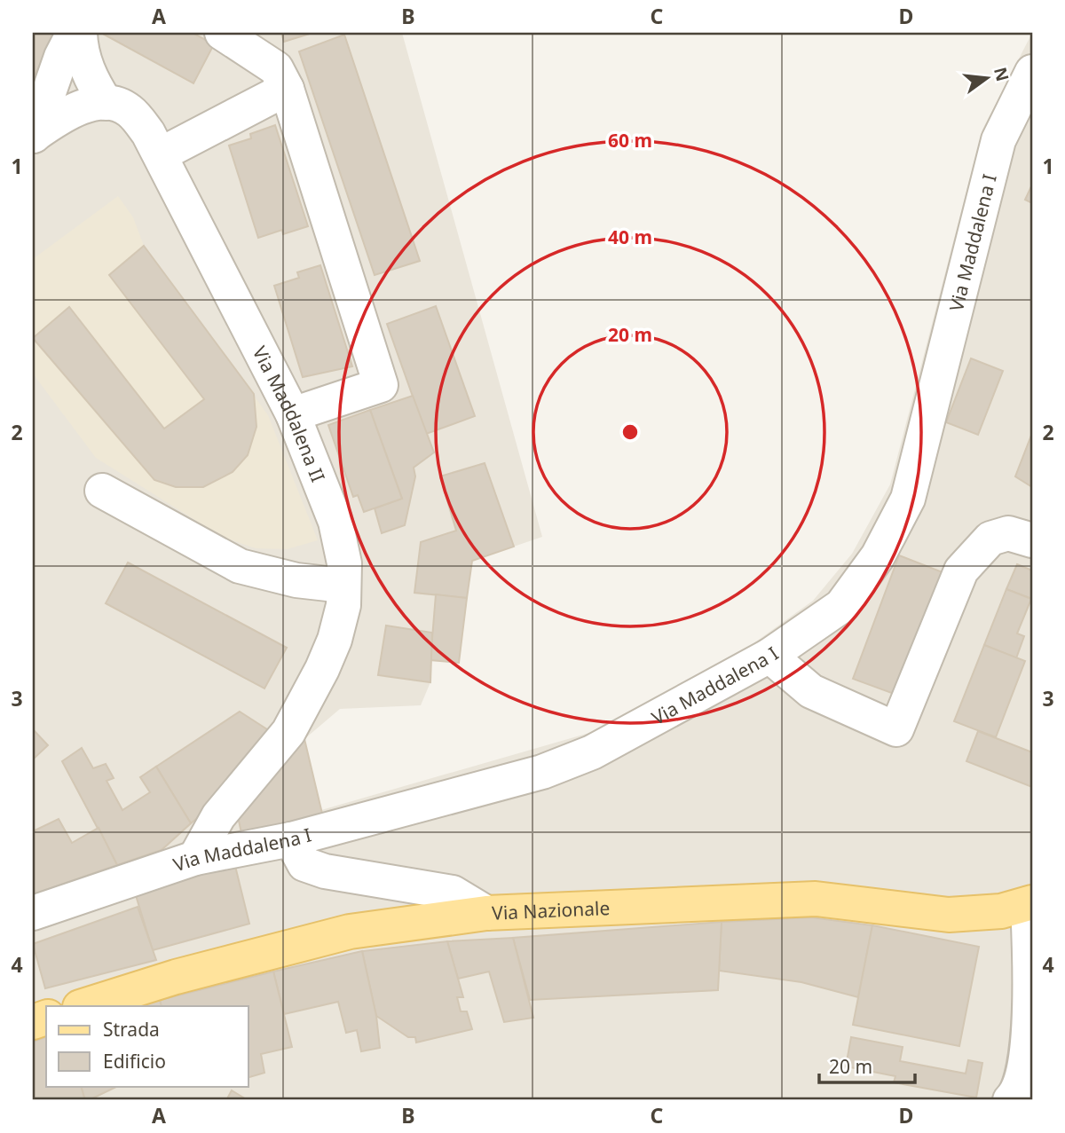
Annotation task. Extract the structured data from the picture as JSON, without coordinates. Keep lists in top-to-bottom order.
{
  "streets": {
    "main road": ["Via Nazionale"],
    "street": ["Via Maddalena I", "Via Maddalena II"]
  },
  "crossings": [
    ["Via Maddalena I", "Via Maddalena II"]
  ],
  "legend": ["Strada", "Edificio"],
  "scale_bar": "20 m",
  "north": "right",
  "grid": {
    "columns": [
      "A",
      "B",
      "C",
      "D"
    ],
    "rows": [
      "1",
      "2",
      "3",
      "4"
    ]
  },
  "rings": ["60 m", "40 m", "20 m"]
}
